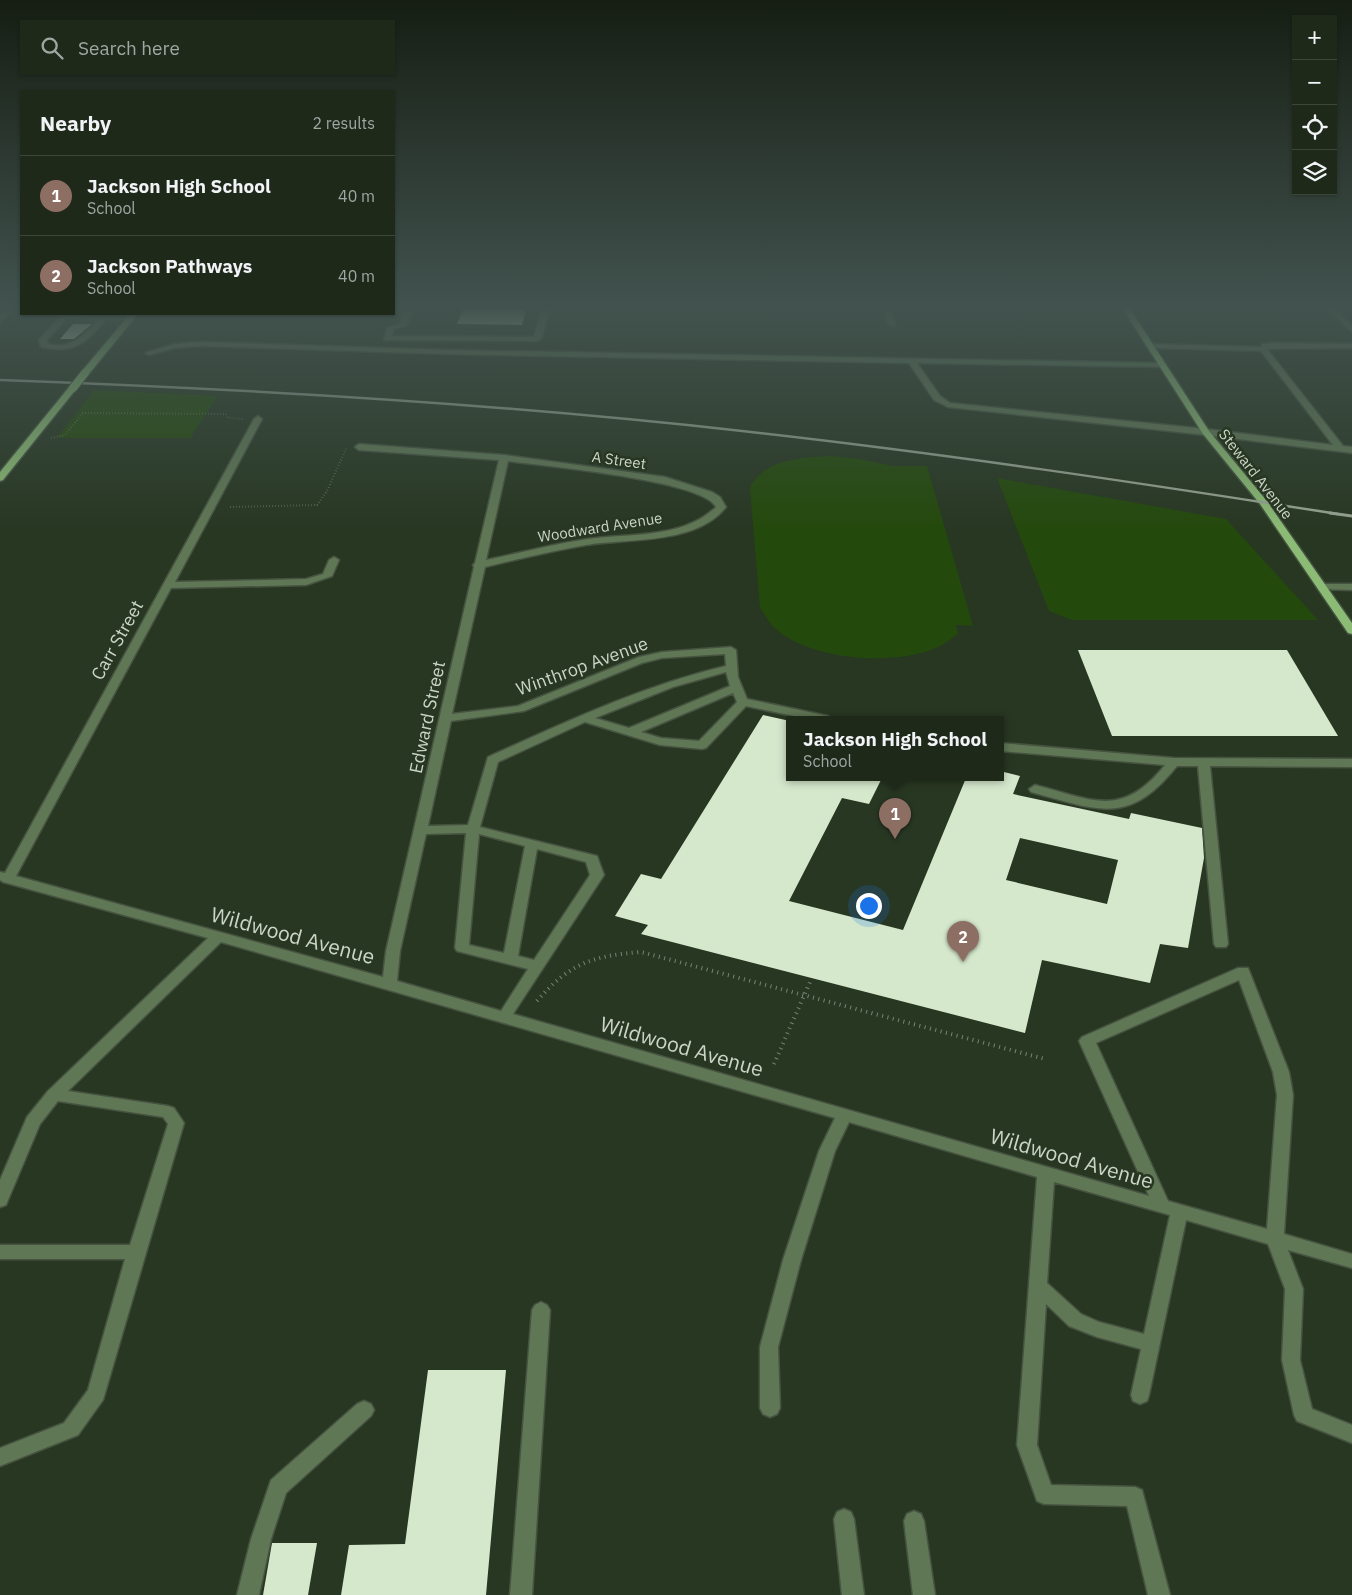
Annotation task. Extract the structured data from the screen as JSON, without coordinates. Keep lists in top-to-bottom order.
{
  "streets": {
    "main road": ["Steward Avenue"],
    "street": [
      "A Street",
      "Woodward Avenue",
      "Carr Street",
      "Winthrop Avenue",
      "Edward Street",
      "Wildwood Avenue"
    ]
  },
  "crossings": [
    ["A Street", "Woodward Avenue"],
    ["A Street", "Edward Street"],
    ["Woodward Avenue", "Edward Street"],
    ["Carr Street", "Wildwood Avenue"],
    ["Winthrop Avenue", "Edward Street"],
    ["Edward Street", "Wildwood Avenue"]
  ],
  "page": {
    "map_buttons": ["+", "−"],
    "search": "Search here",
    "heading": ["Nearby", "2 results"],
    "list": [
      {
        "mark": "1",
        "name": "Jackson High School",
        "note": "School",
        "value": "40 m"
      },
      {
        "mark": "2",
        "name": "Jackson Pathways",
        "note": "School",
        "value": "40 m"
      }
    ],
    "popup": ["Jackson High School", "School"],
    "pins": ["1", "2"]
  }
}
